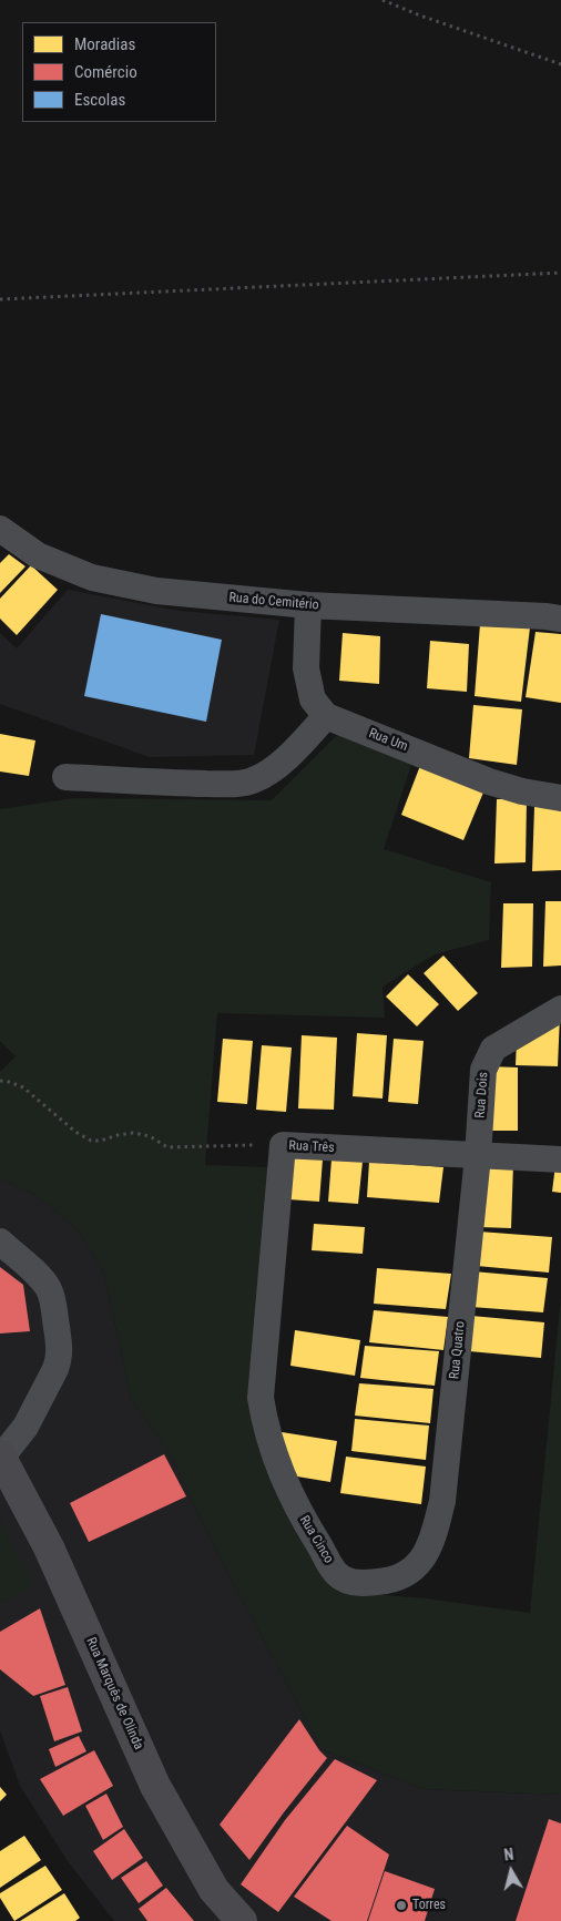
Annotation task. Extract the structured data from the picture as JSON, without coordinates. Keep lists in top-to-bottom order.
{
  "streets": {
    "main road": ["Rua Marquês de Olinda"],
    "street": [
      "Rua do Cemitério",
      "Rua Um",
      "Rua Dois",
      "Rua Três",
      "Rua Quatro",
      "Rua Cinco"
    ]
  },
  "crossings": [
    ["Rua Dois", "Rua Três"],
    ["Rua Dois", "Rua Quatro"],
    ["Rua Três", "Rua Quatro"],
    ["Rua Três", "Rua Cinco"],
    ["Rua Quatro", "Rua Cinco"]
  ],
  "places": ["Torres"],
  "legend": ["Moradias", "Comércio", "Escolas"],
  "north": "top"
}
